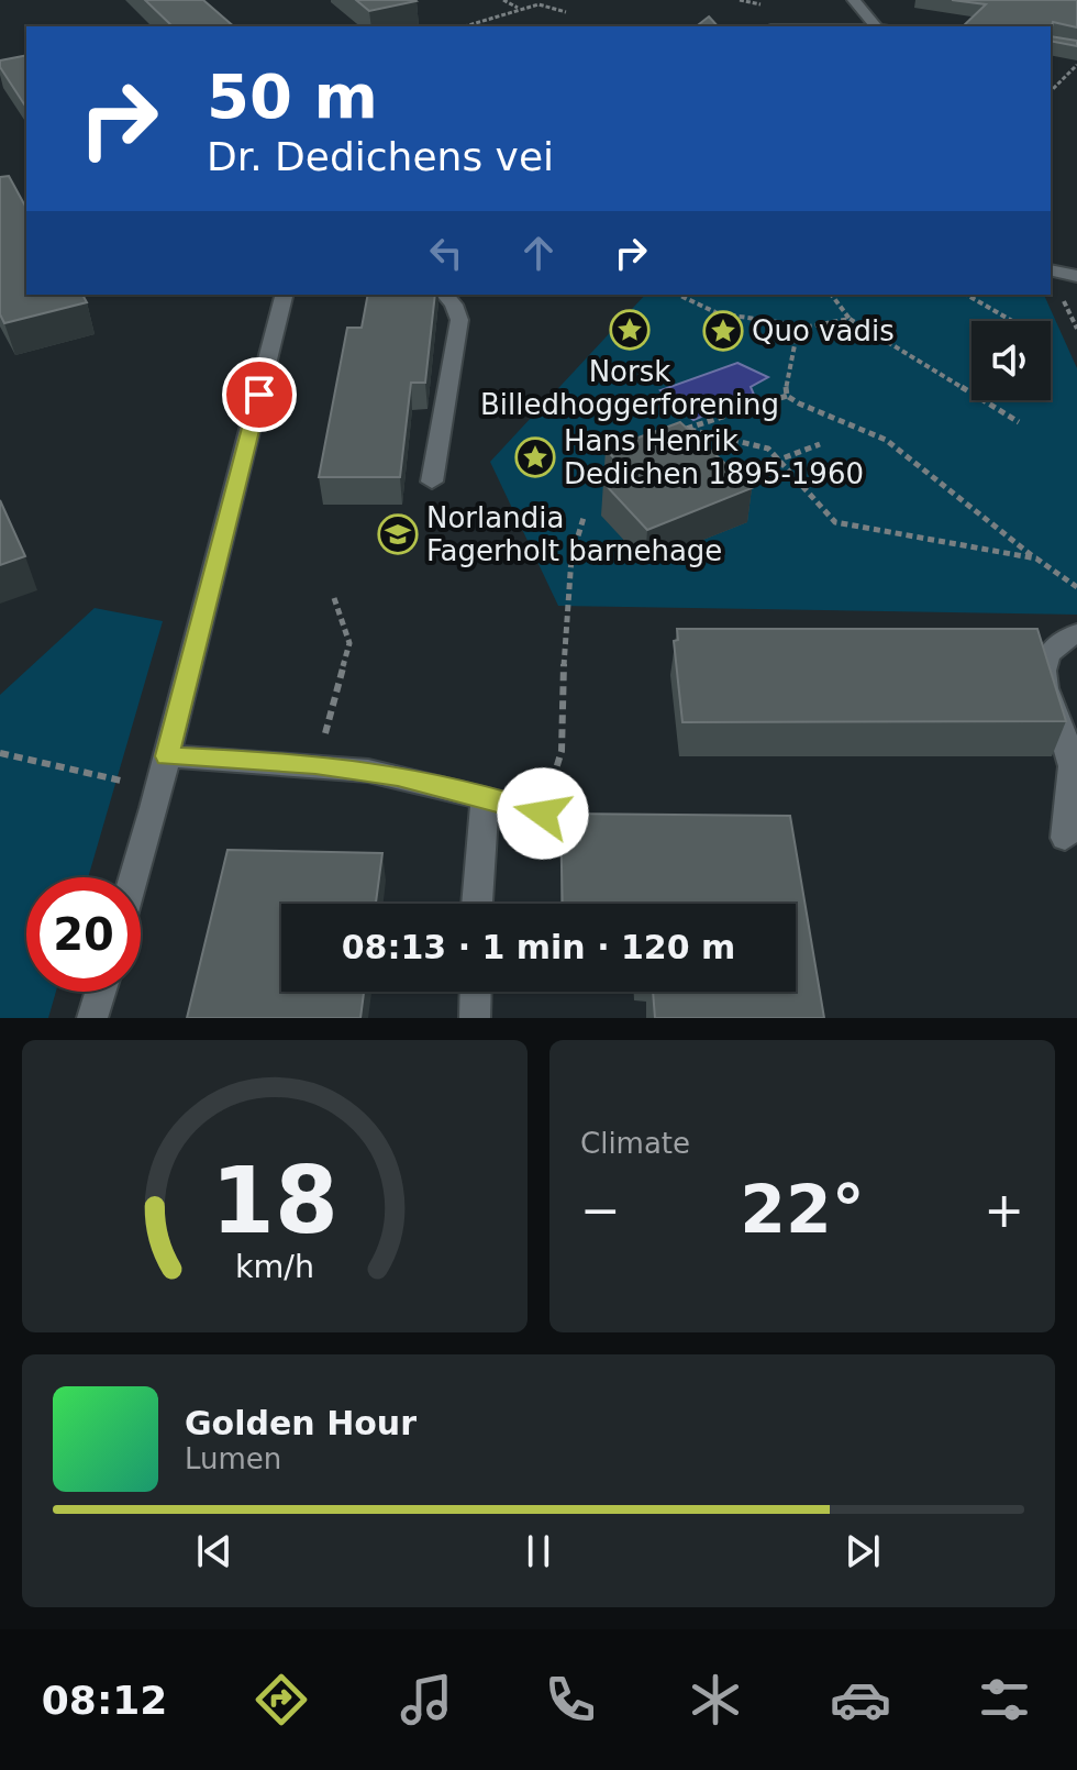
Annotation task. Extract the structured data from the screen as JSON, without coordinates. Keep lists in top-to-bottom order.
{
  "places": {
    "place": ["Norsk Billedhoggerforening", "Quo vadis", "Hans Henrik Dedichen 1895-1960"],
    "school or university": ["Norlandia Fagerholt barnehage"]
  },
  "page": {
    "turn": ["50 m", "Dr. Dedichens vei"],
    "limit": "20",
    "trip": "08:13 · 1 min · 120 m",
    "tile": "Climate",
    "heat": ["−", "22°", "+"],
    "song": ["Golden Hour", "Lumen"],
    "tabs": "08:12",
    "gauge": ["18", "km/h"]
  }
}
